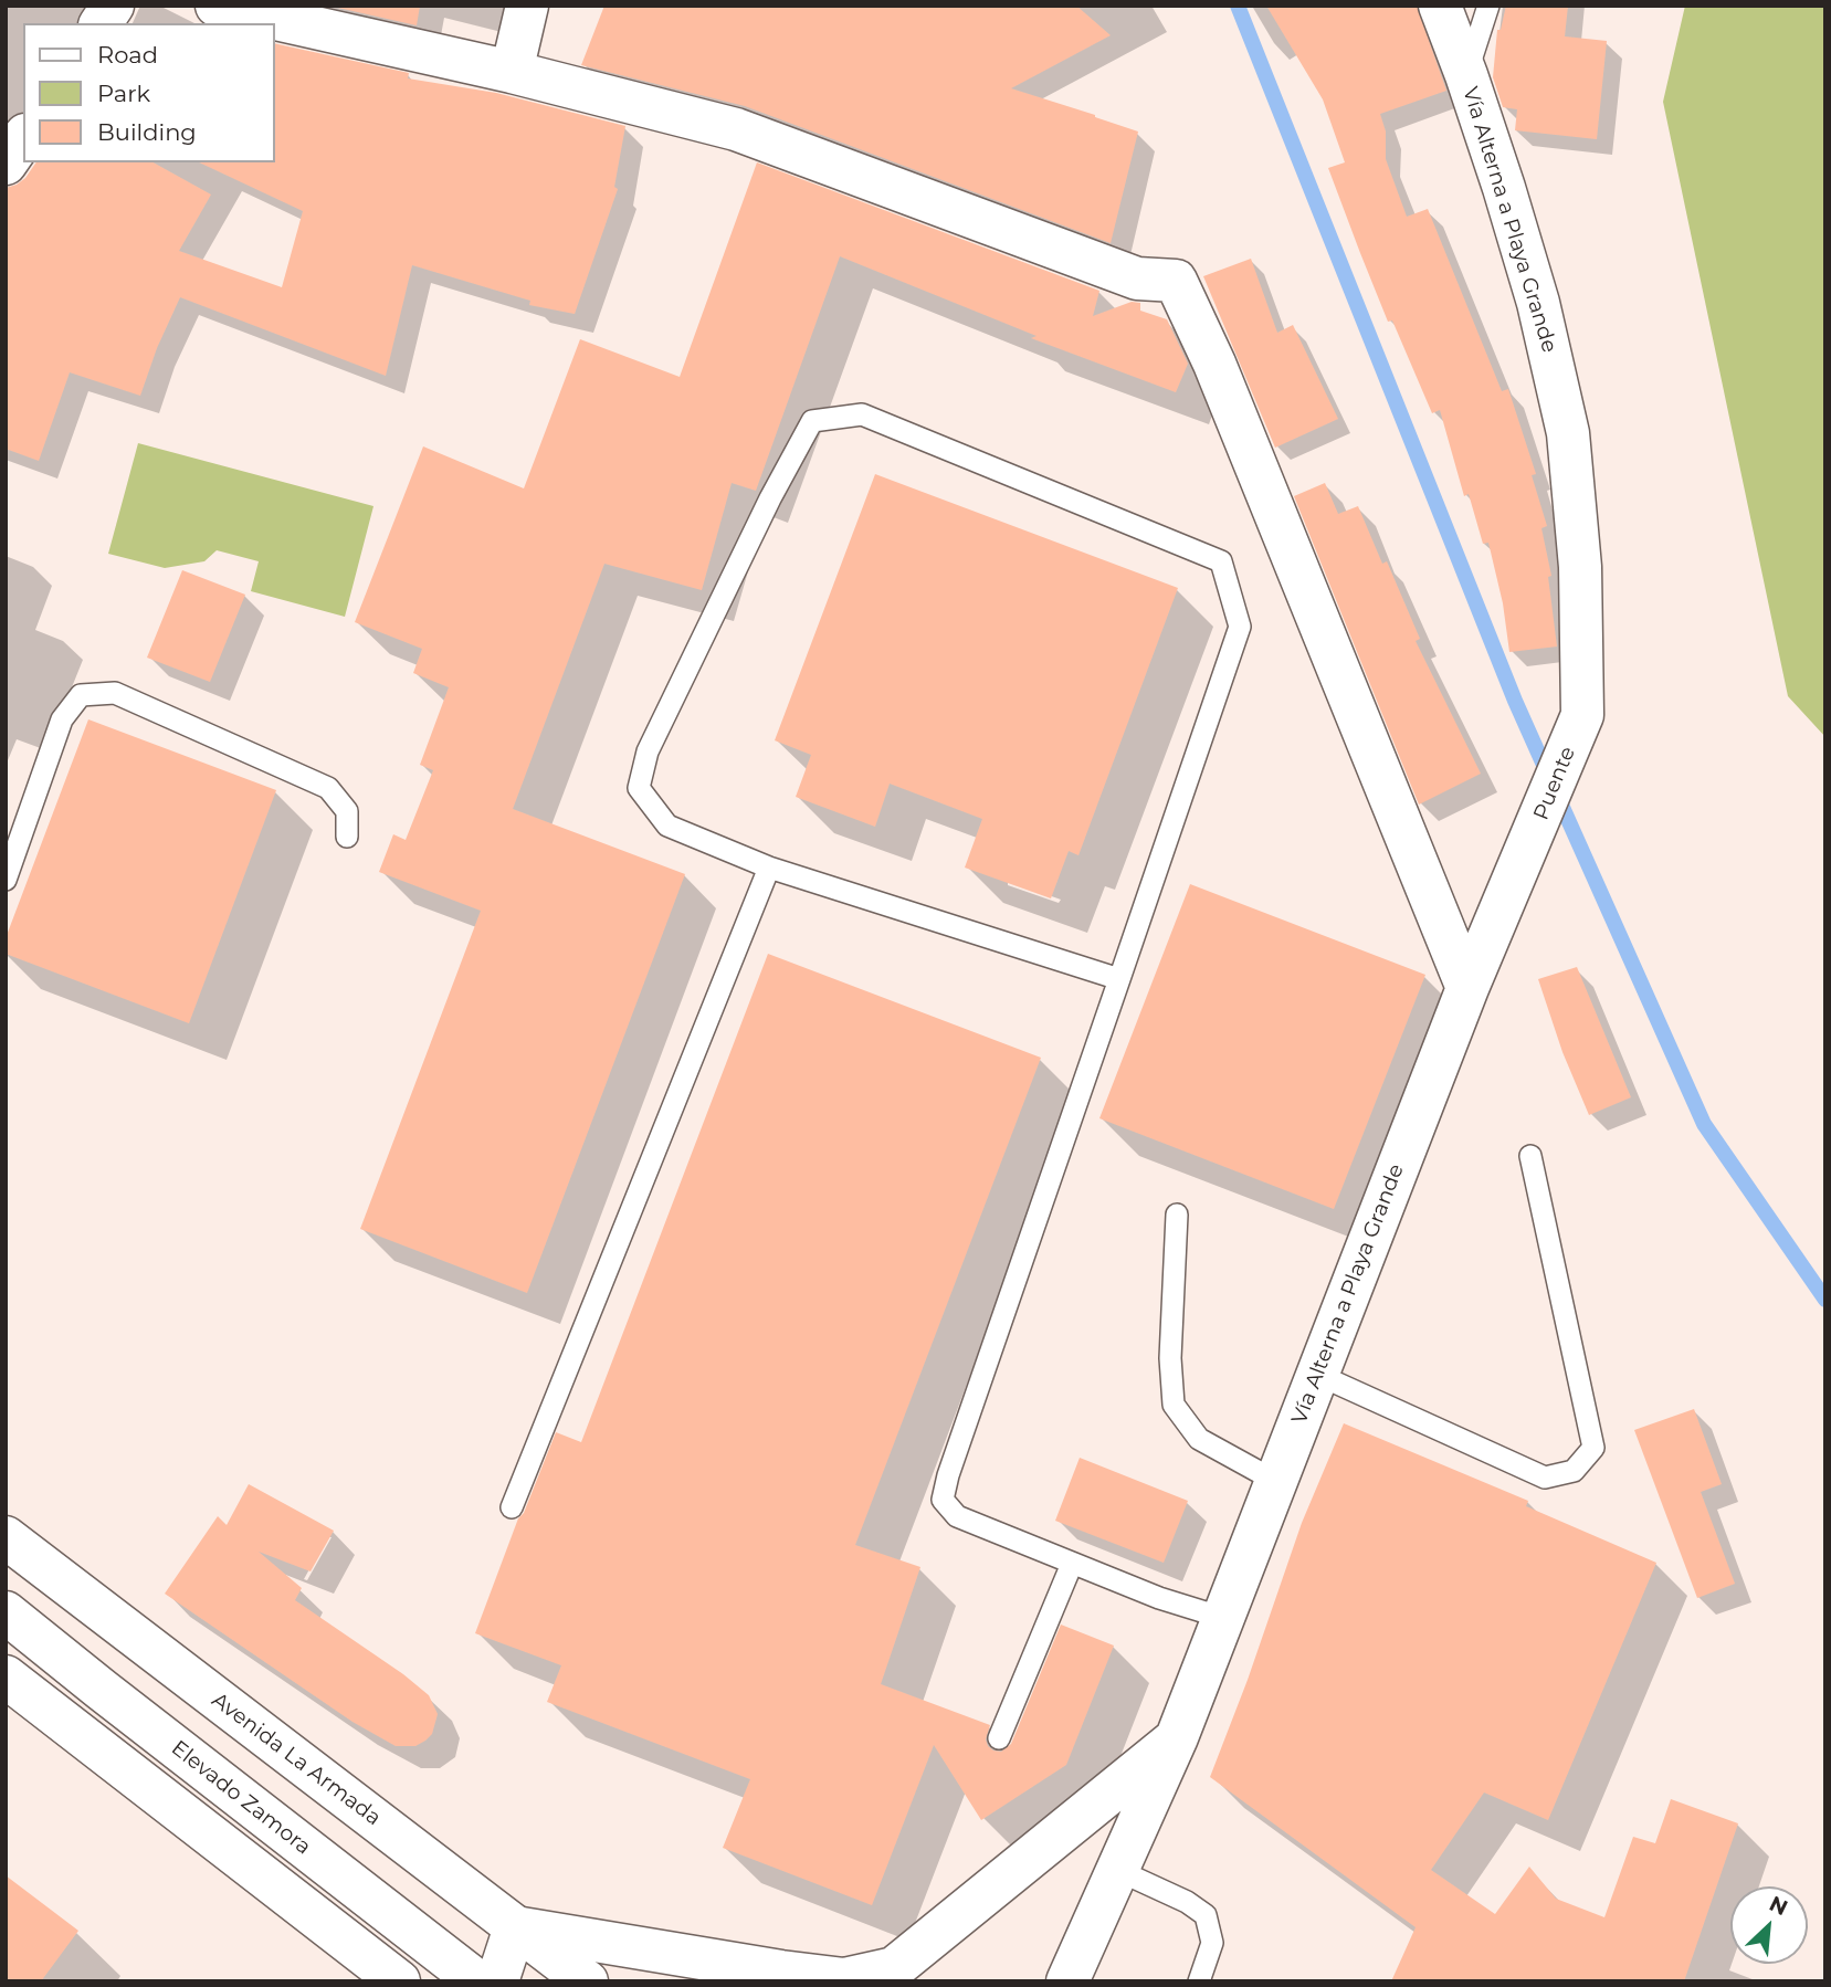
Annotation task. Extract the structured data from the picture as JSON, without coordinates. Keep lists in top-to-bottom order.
{
  "streets": {
    "street": [
      "Vía Alterna a Playa Grande",
      "Puente",
      "Avenida La Armada",
      "Elevado Zamora"
    ]
  },
  "crossings": [
    ["Vía Alterna a Playa Grande", "Puente"]
  ],
  "legend": ["Road", "Park", "Building"],
  "north": "top right"
}
